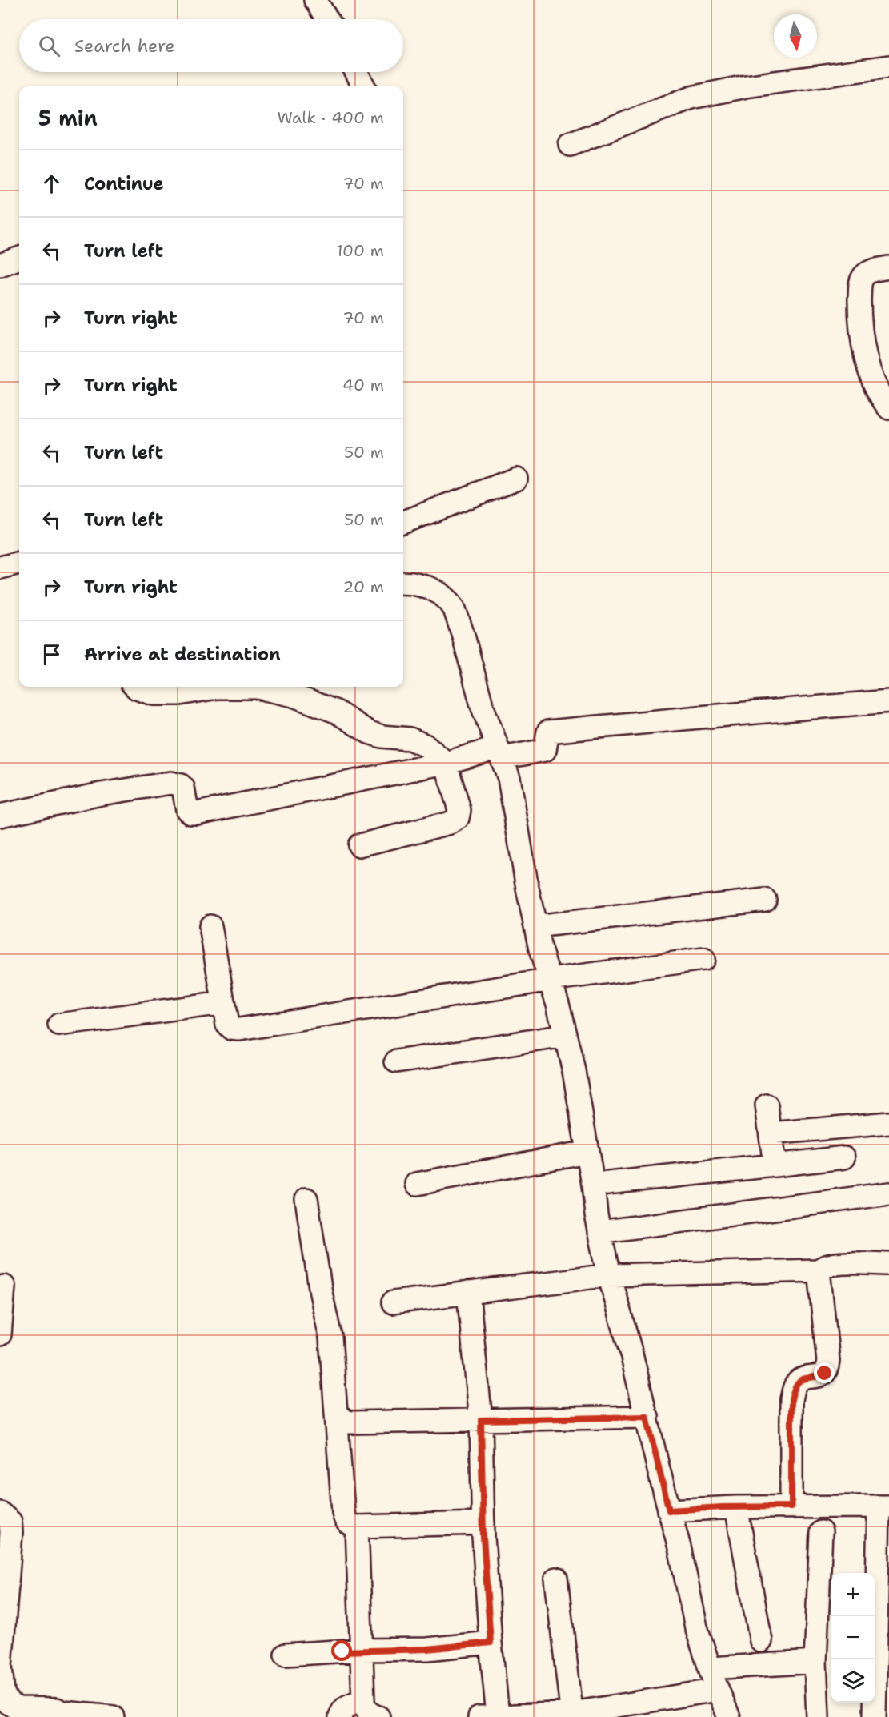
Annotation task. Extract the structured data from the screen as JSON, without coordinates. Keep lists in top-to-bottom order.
{
  "north": "bottom",
  "page": {
    "search": "Search here",
    "heading": ["5 min", "Walk · 400 m"],
    "list": [
      ["Continue", "70 m"],
      ["Turn left", "100 m"],
      ["Turn right", "70 m"],
      ["Turn right", "40 m"],
      ["Turn left", "50 m"],
      ["Turn left", "50 m"],
      ["Turn right", "20 m"],
      "Arrive at destination"
    ],
    "map_buttons": ["+", "−"]
  }
}
